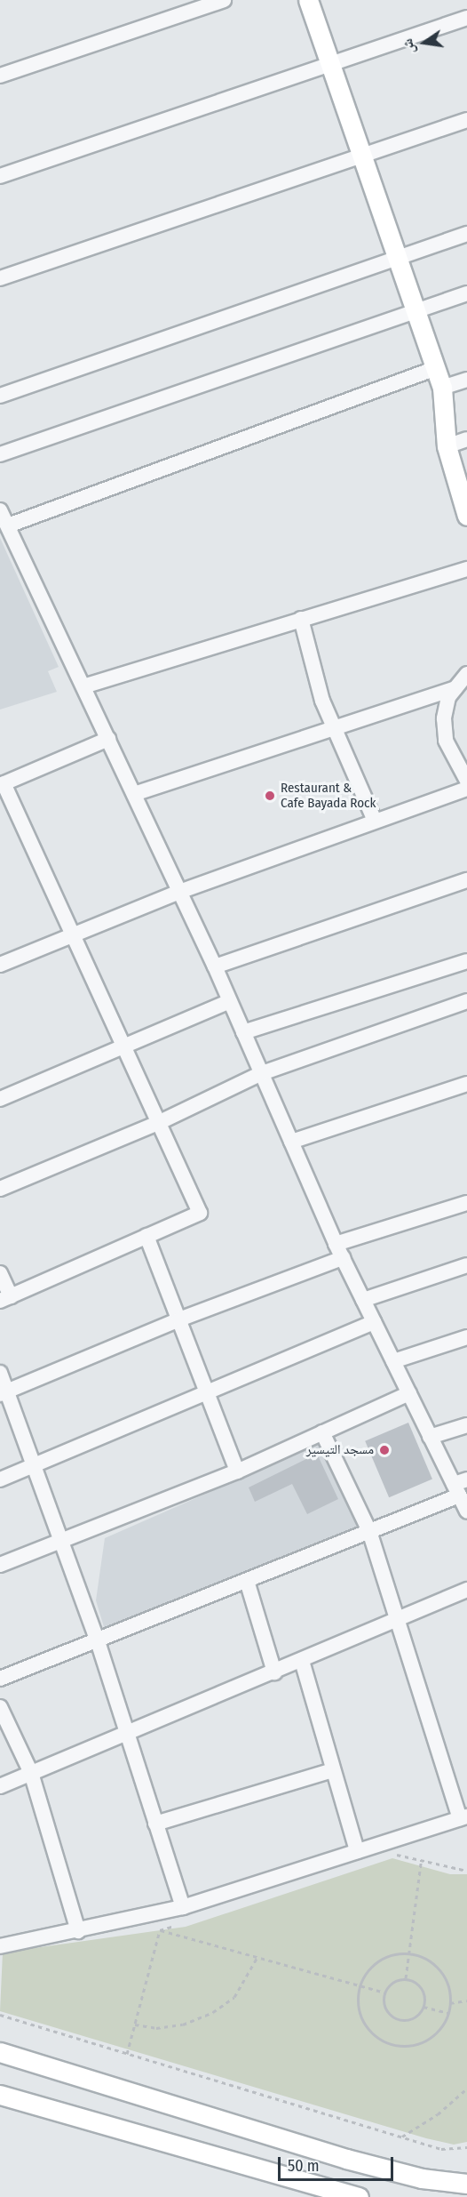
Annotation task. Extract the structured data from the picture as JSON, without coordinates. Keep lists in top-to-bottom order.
{
  "places": ["Restaurant & Cafe Bayada Rock", "مسجد التيسير"],
  "scale_bar": "50 m",
  "north": "left"
}
